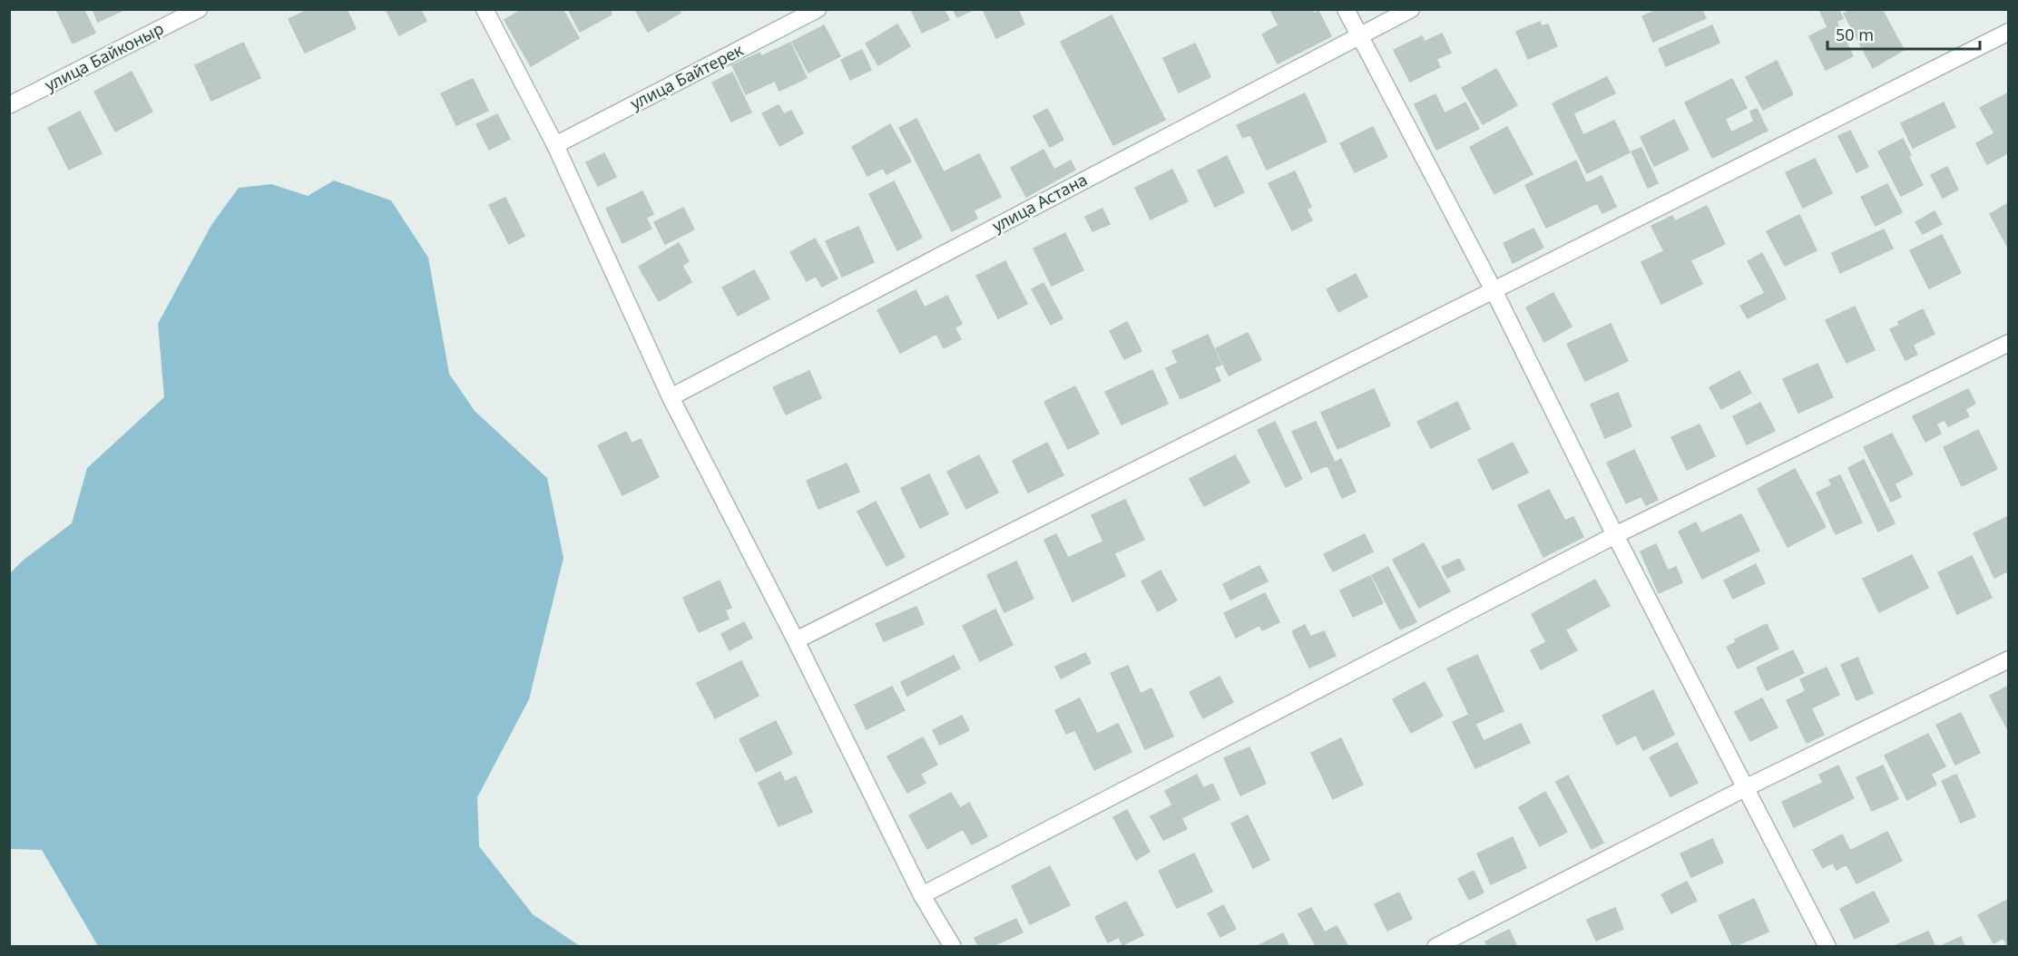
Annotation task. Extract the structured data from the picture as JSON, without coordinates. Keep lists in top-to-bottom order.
{
  "streets": {
    "street": ["улица Байконыр", "улица Байтерек", "улица Астана"]
  },
  "scale_bar": "50 m"
}
